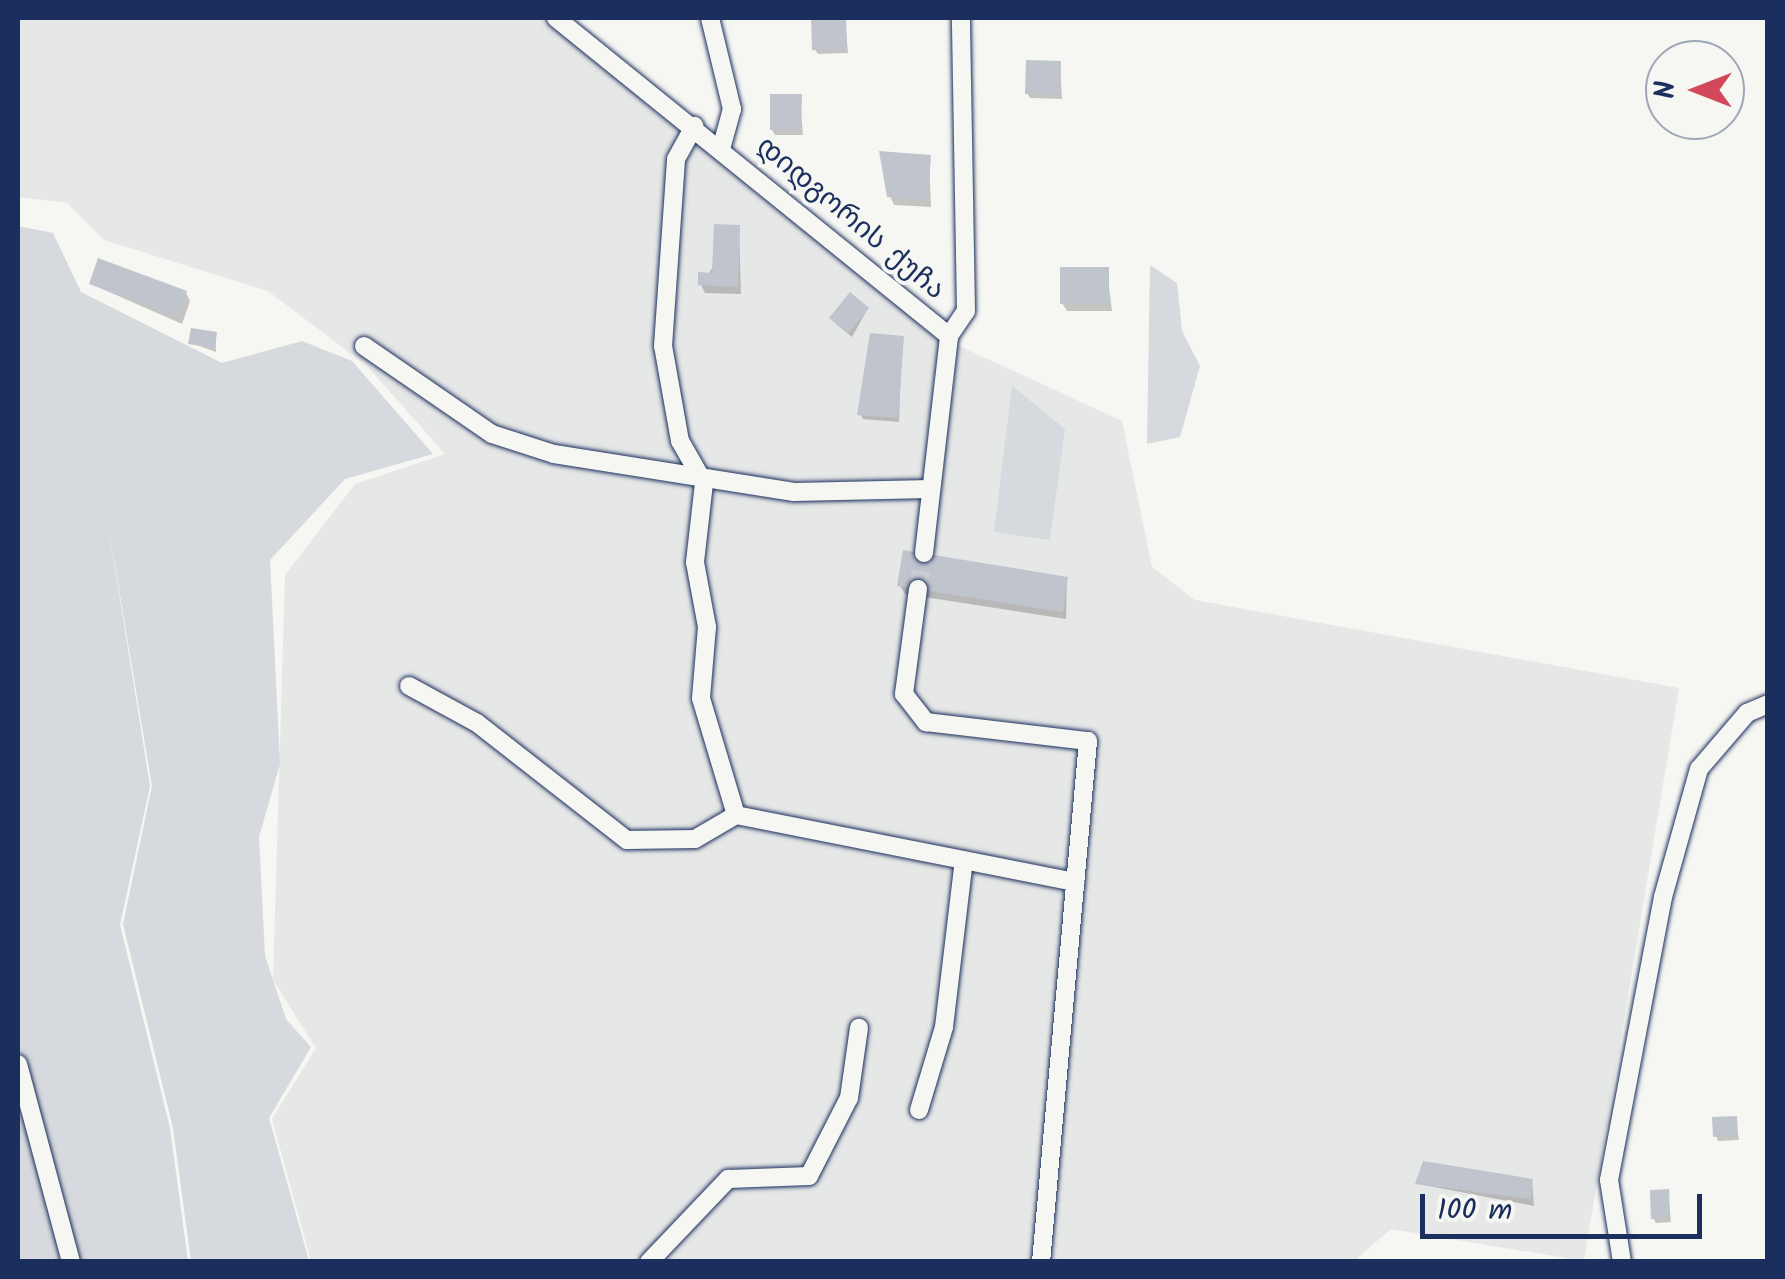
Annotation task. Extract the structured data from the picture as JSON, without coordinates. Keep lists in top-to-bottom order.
{
  "streets": {
    "street": ["დიდგორის ქუჩა"]
  },
  "scale_bar": "100 m",
  "north": "left"
}
